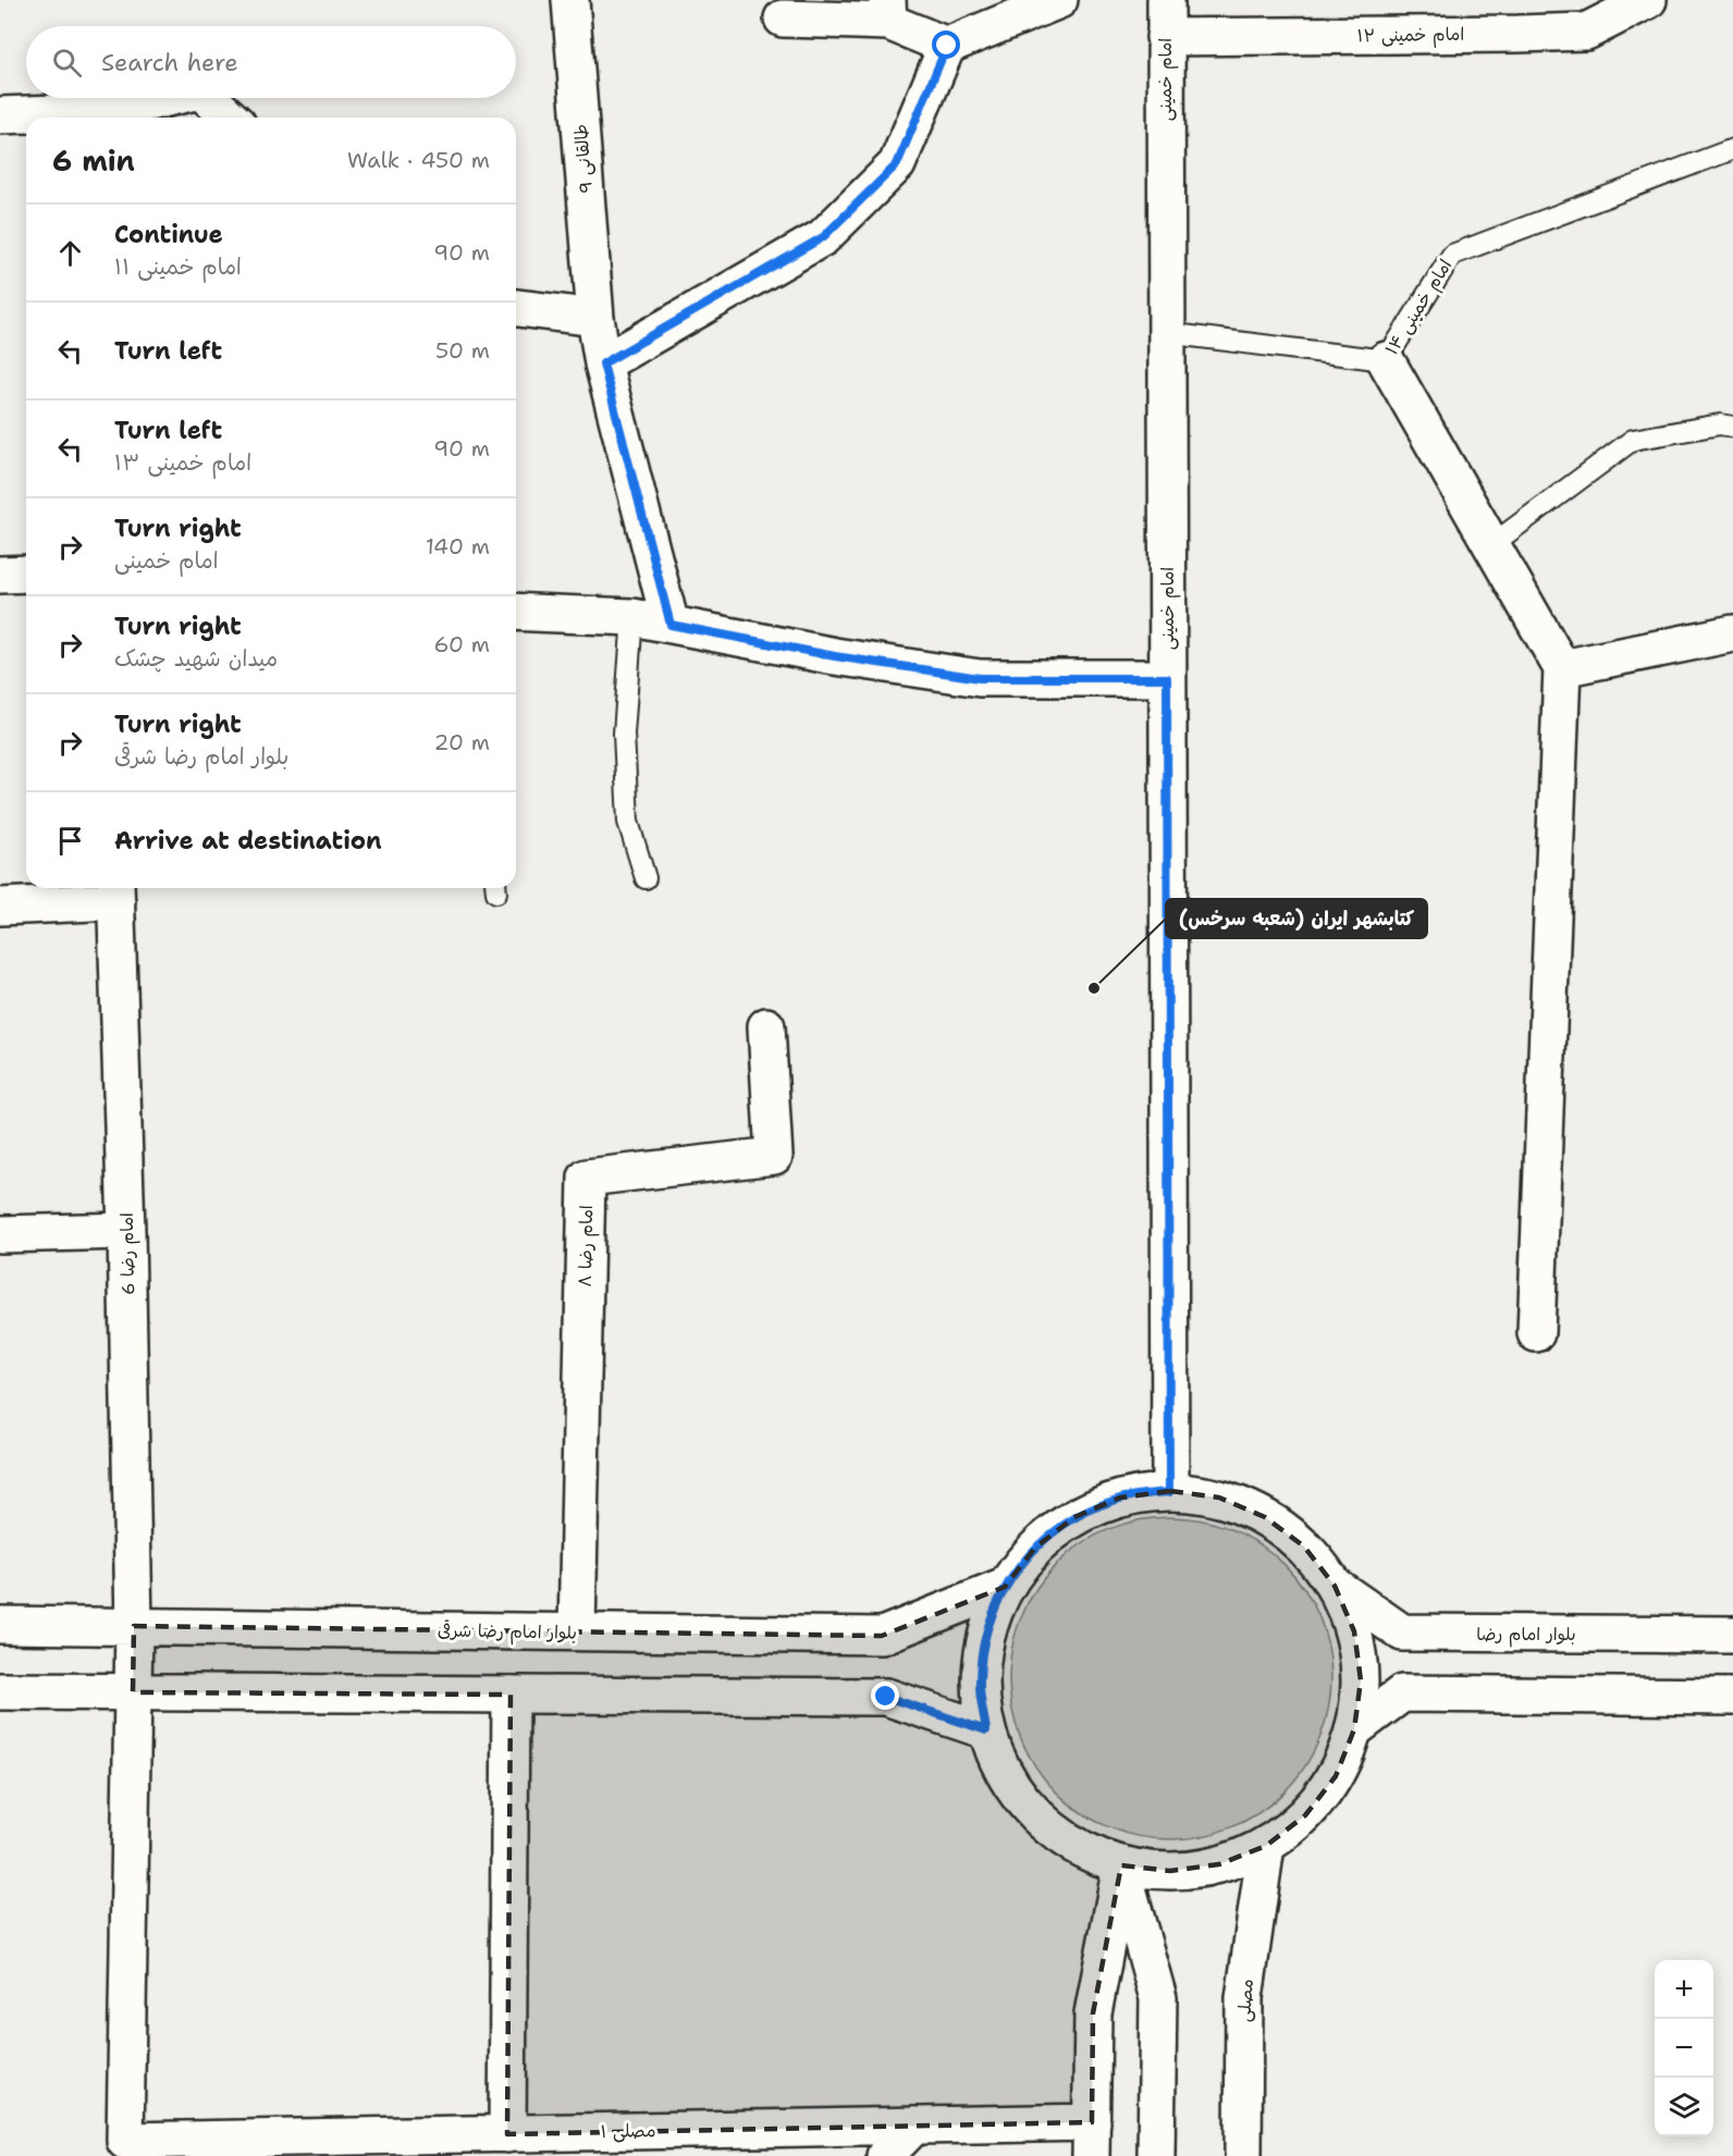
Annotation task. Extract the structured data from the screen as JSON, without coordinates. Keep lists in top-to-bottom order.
{
  "streets": {
    "street": [
      "امام خمینی ۱۲",
      "امام خمینی",
      "طالقانی 9",
      "امام رضا ۸",
      "امام رضا 6",
      "بلوار امام رضا شرقی",
      "بلوار امام رضا",
      "مصلی",
      "مصلی ۱"
    ],
    "lane": ["امام خمینی ۱۴"]
  },
  "crossings": [
    ["امام خمینی ۱۲", "امام خمینی"],
    ["امام خمینی", "امام خمینی ۱۴"],
    ["امام رضا ۸", "بلوار امام رضا شرقی"],
    ["امام رضا 6", "بلوار امام رضا شرقی"],
    ["امام رضا 6", "مصلی ۱"]
  ],
  "places": ["کتابشهر ایران (شعبه سرخس)"],
  "page": {
    "search": "Search here",
    "heading": ["6 min", "Walk · 450 m"],
    "list": [
      ["Continue", "امام خمینی ۱۱", "90 m"],
      ["Turn left", "50 m"],
      ["Turn left", "امام خمینی ۱۳", "90 m"],
      ["Turn right", "امام خمینی", "140 m"],
      ["Turn right", "میدان شهید چشک", "60 m"],
      ["Turn right", "بلوار امام رضا شرقی", "20 m"],
      "Arrive at destination"
    ],
    "map_buttons": ["+", "−"]
  }
}
